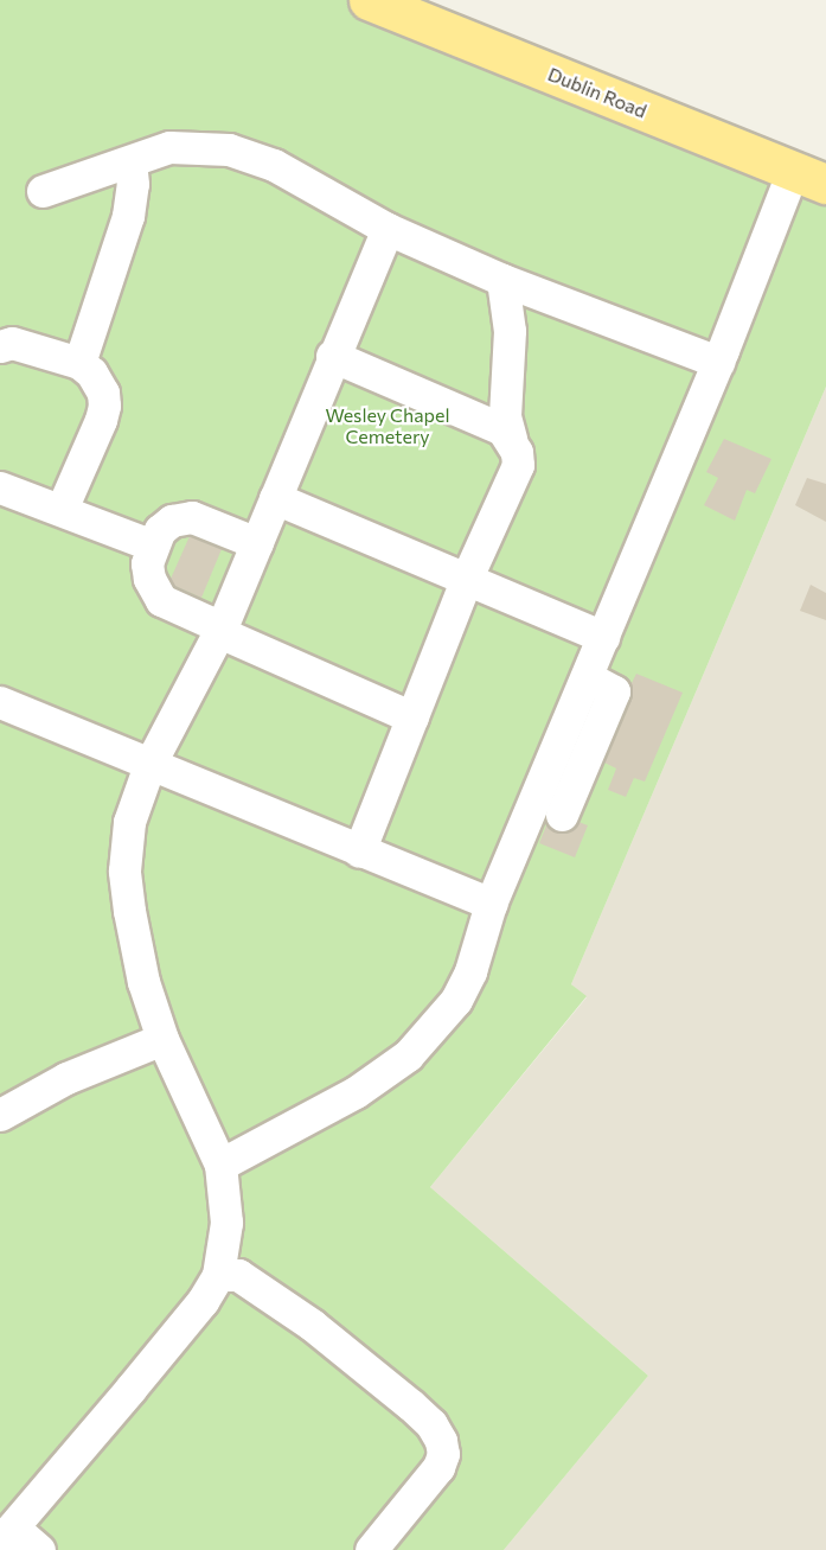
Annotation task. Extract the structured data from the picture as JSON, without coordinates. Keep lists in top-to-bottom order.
{
  "streets": {
    "main road": ["Dublin Road"]
  },
  "parks": ["Wesley Chapel Cemetery"]
}
